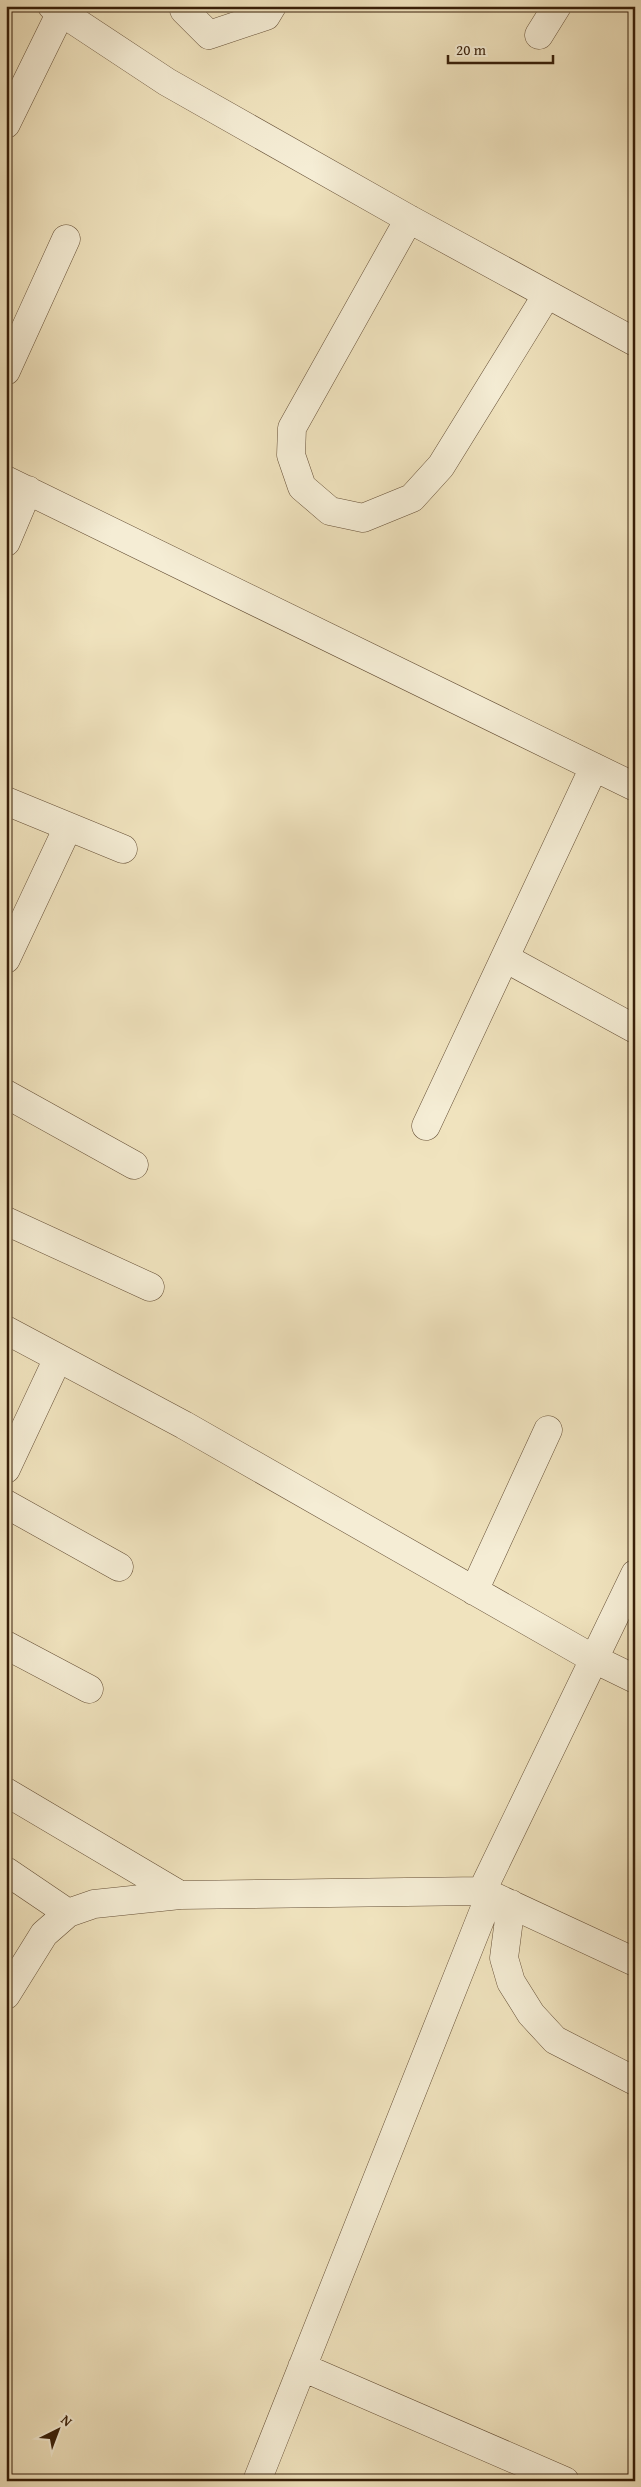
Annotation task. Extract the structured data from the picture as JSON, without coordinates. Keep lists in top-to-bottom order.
{
  "scale_bar": "20 m",
  "north": "top right"
}
